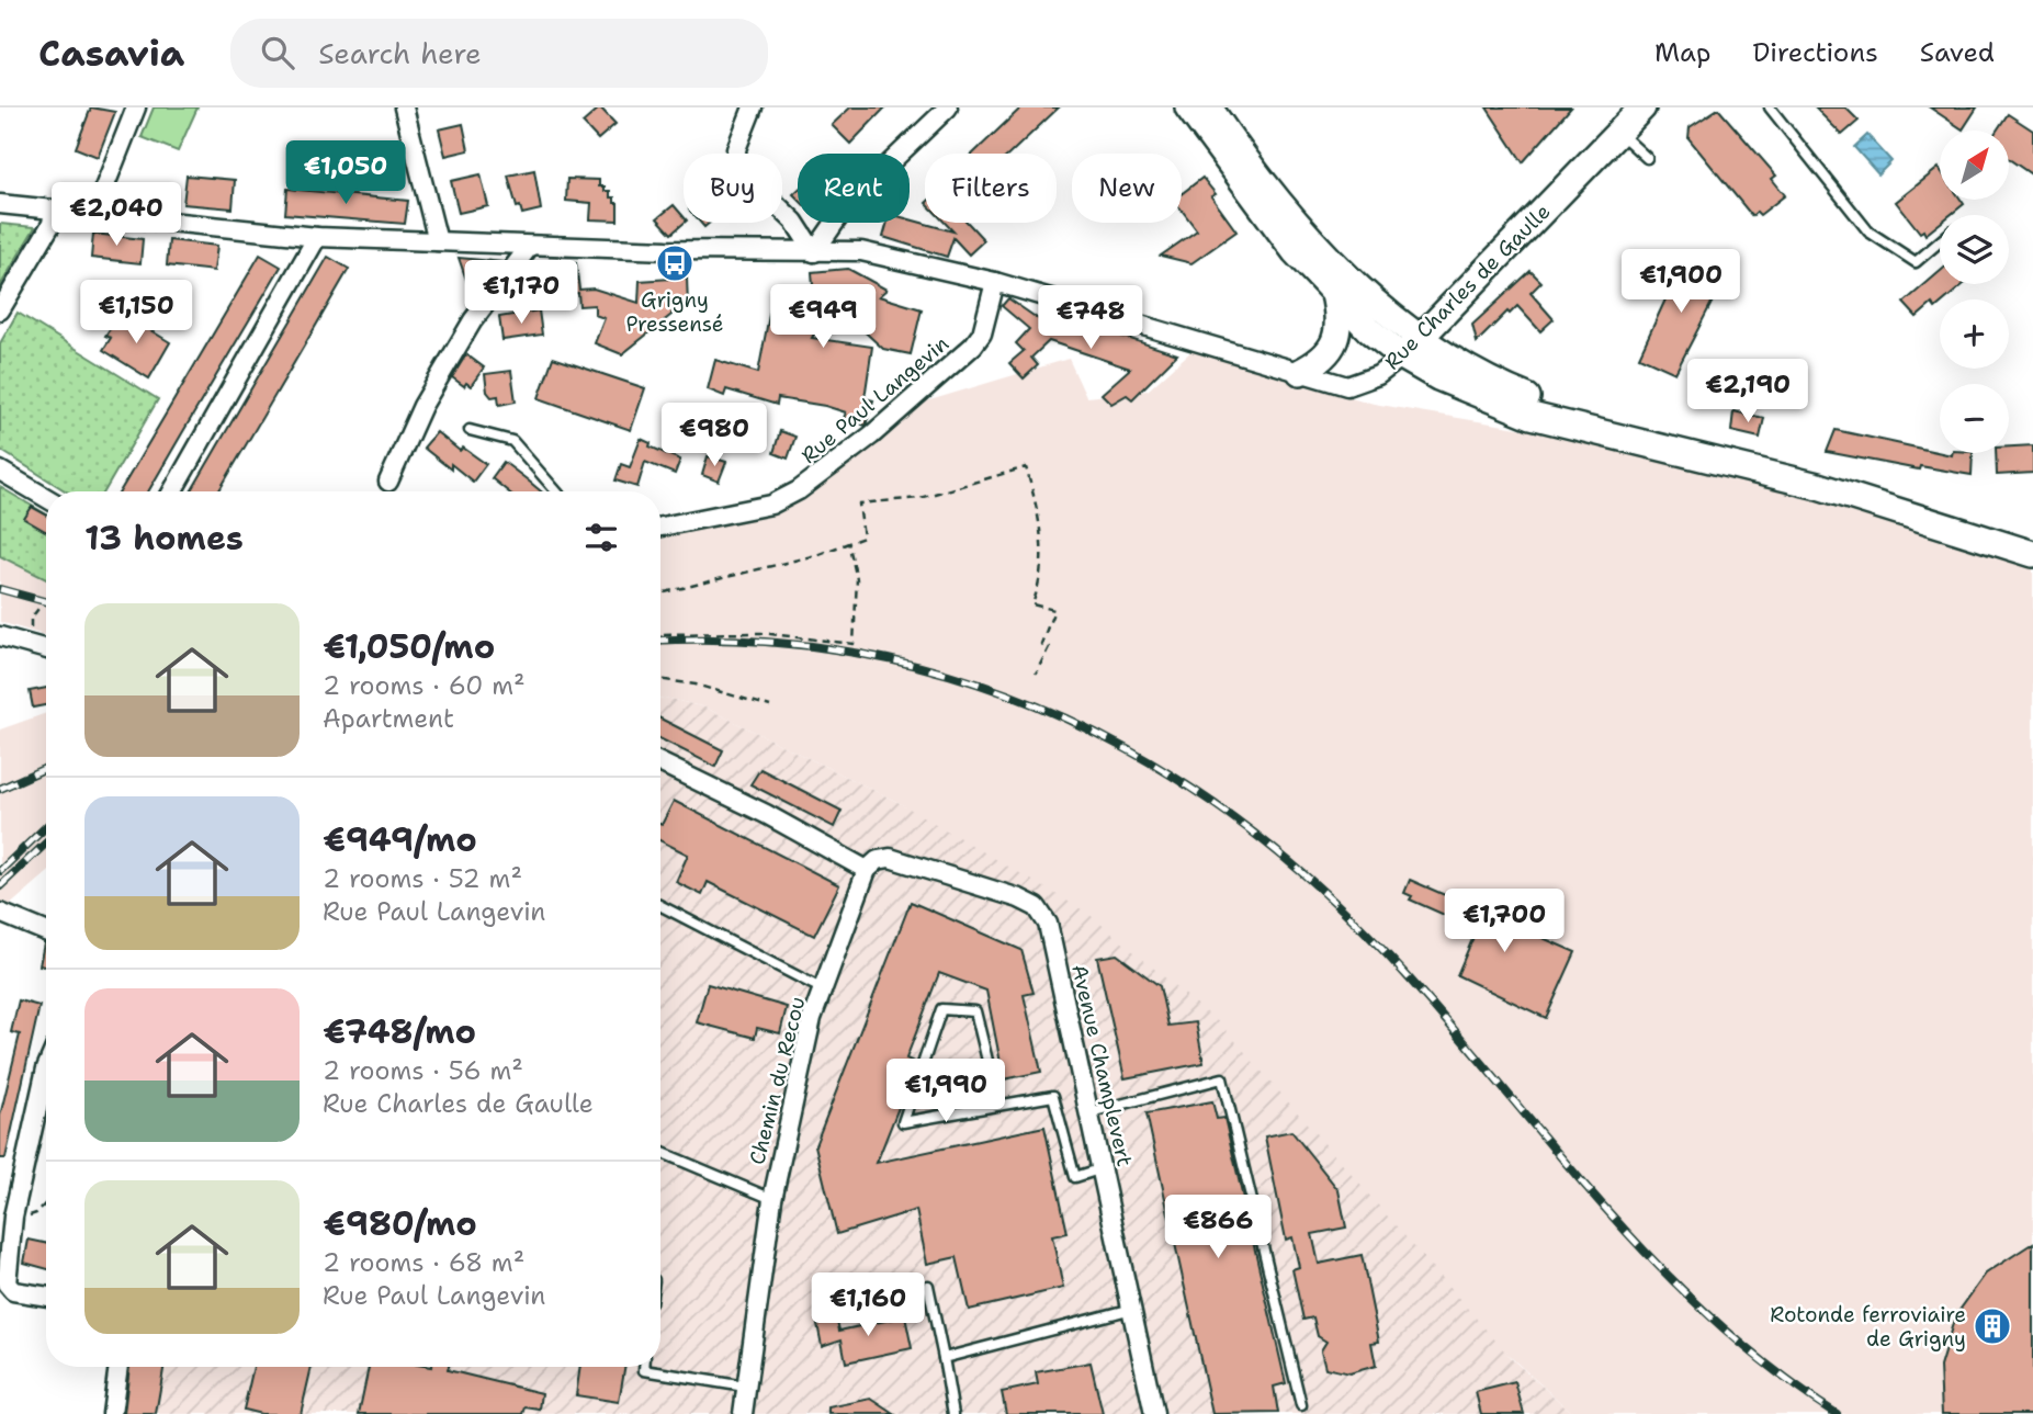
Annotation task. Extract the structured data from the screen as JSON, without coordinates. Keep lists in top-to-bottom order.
{
  "streets": {
    "main road": ["Rue Charles de Gaulle"],
    "street": ["Rue Paul Langevin", "Avenue Champlevert", "Chemin du Recou"]
  },
  "crossings": [
    ["Rue Charles de Gaulle", "Rue Paul Langevin"],
    ["Avenue Champlevert", "Chemin du Recou"]
  ],
  "places": {
    "bus stop": ["Grigny Pressensé"],
    "building": ["Rotonde ferroviaire de Grigny"]
  },
  "north": "top right",
  "page": {
    "header": "Casavia",
    "search": "Search here",
    "nav": ["Map", "Directions", "Saved"],
    "map_buttons": ["+", "−"],
    "price": [
      "€1,050",
      "€2,040",
      "€1,900",
      "€1,170",
      "€1,150",
      "€949",
      "€748",
      "€2,190",
      "€980",
      "€1,700",
      "€1,990",
      "€866",
      "€1,160"
    ],
    "chip": [
      "Buy",
      "Rent",
      "Filters",
      "New"
    ],
    "heading": "13 homes",
    "list": [
      {
        "name": "€1,050/mo",
        "note": "2 rooms · 60 m² · Apartment"
      },
      {
        "name": "€949/mo",
        "note": "2 rooms · 52 m² · Rue Paul Langevin"
      },
      {
        "name": "€748/mo",
        "note": "2 rooms · 56 m² · Rue Charles de Gaulle"
      },
      {
        "name": "€980/mo",
        "note": "2 rooms · 68 m² · Rue Paul Langevin"
      }
    ]
  }
}
